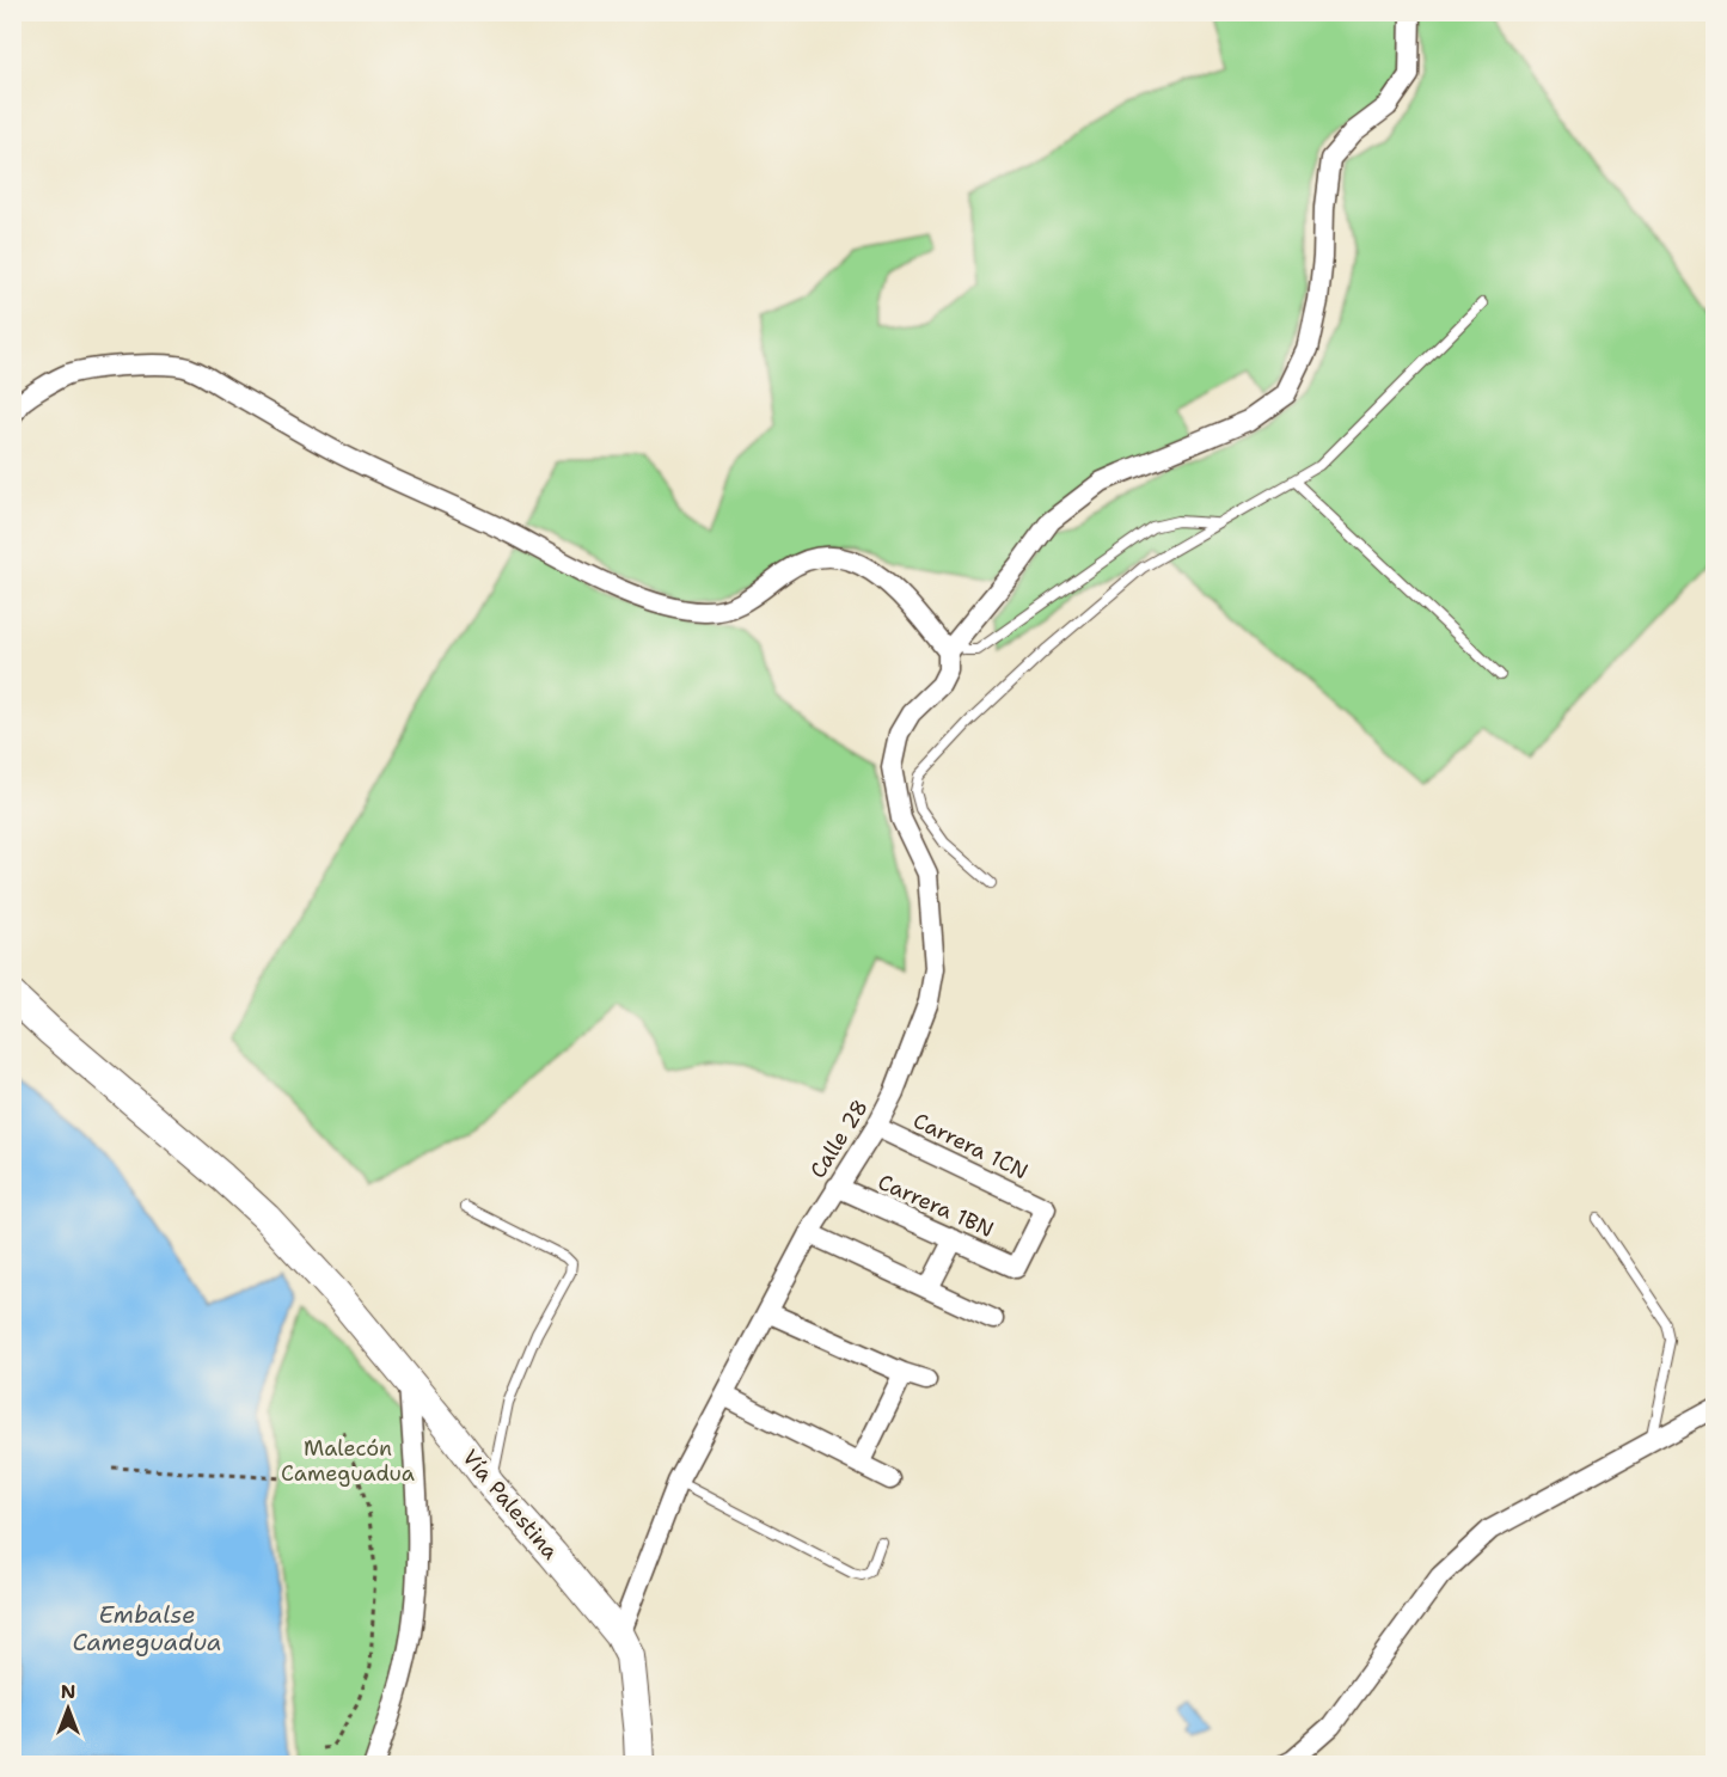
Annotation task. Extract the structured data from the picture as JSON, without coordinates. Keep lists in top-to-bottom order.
{
  "streets": {
    "main road": ["Vía Palestina"],
    "street": ["Calle 28", "Carrera 1CN", "Carrera 1BN"]
  },
  "crossings": [
    ["Calle 28", "Carrera 1CN"],
    ["Calle 28", "Carrera 1BN"],
    ["Calle 28", "Vía Palestina"],
    ["Carrera 1CN", "Carrera 1BN"]
  ],
  "water": ["Embalse Cameguadua"],
  "parks": ["Malecón Cameguadua"],
  "north": "top"
}
